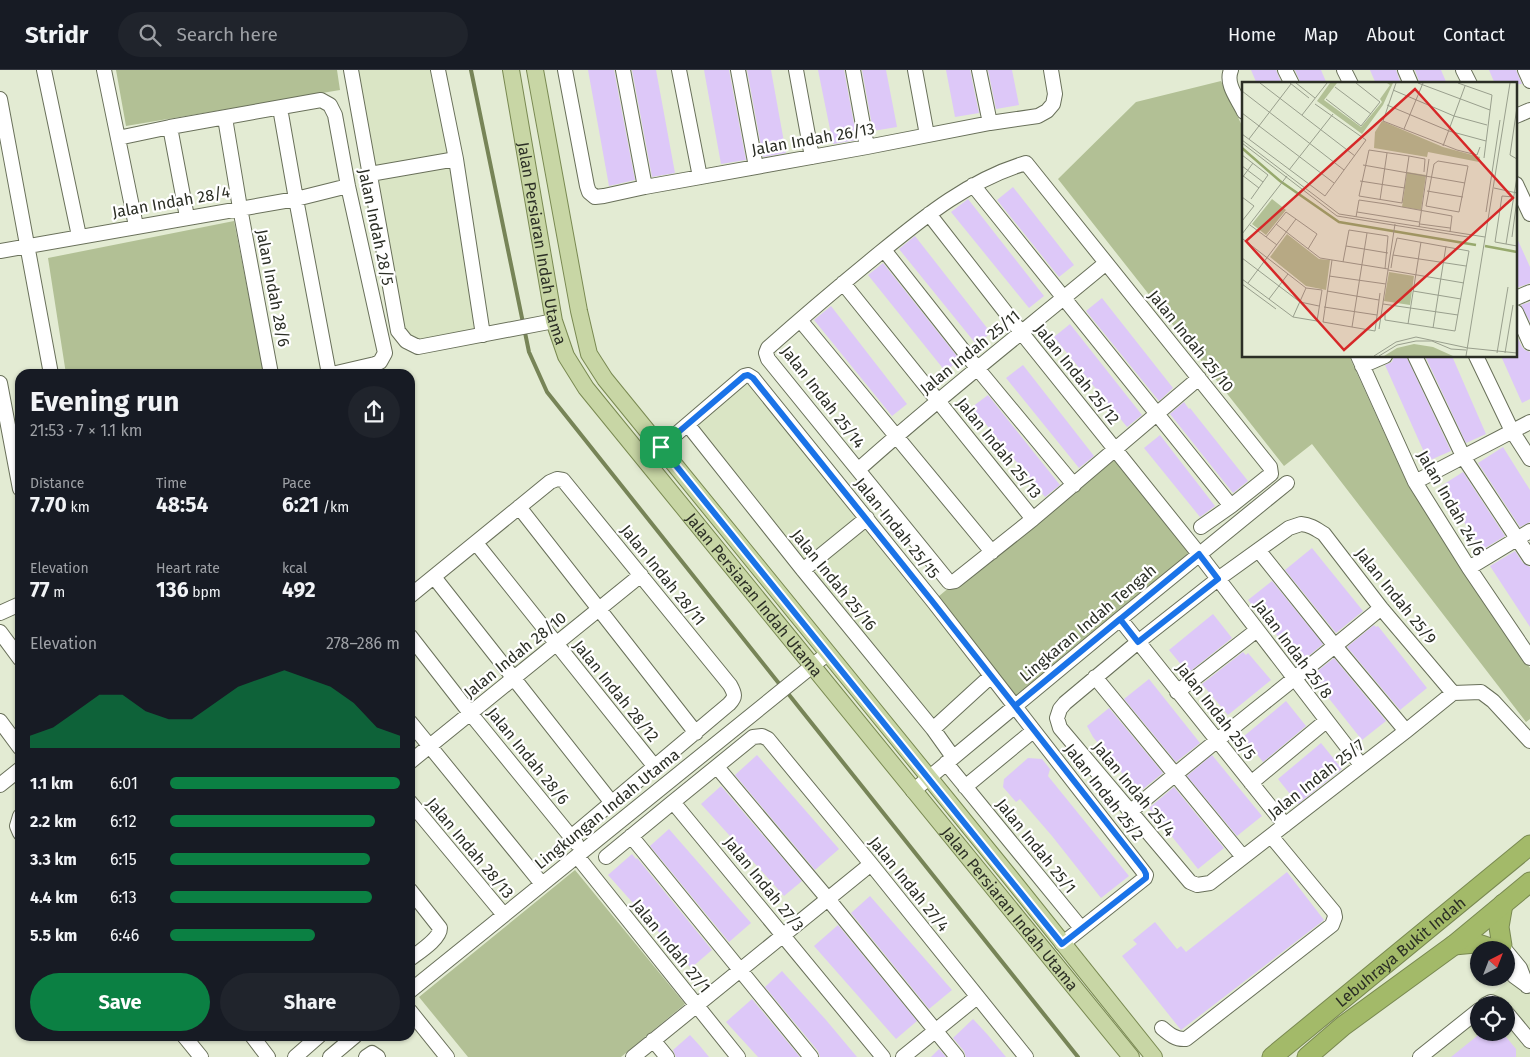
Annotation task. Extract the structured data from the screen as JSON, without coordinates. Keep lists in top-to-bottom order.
{
  "streets": {
    "highway": ["Lebuhraya Bukit Indah"],
    "main road": ["Jalan Persiaran Indah Utama"],
    "street": [
      "Jalan Indah 26/13",
      "Jalan Indah 28/4",
      "Jalan Indah 28/5",
      "Jalan Indah 28/6",
      "Jalan Indah 25/10",
      "Jalan Indah 25/11",
      "Jalan Indah 25/12",
      "Jalan Indah 25/14",
      "Jalan Indah 25/13",
      "Jalan Indah 24/6",
      "Jalan Indah 25/15",
      "Jalan Indah 28/11",
      "Jalan Indah 25/16",
      "Jalan Indah 25/9",
      "Lingkaran Indah Tengah",
      "Jalan Indah 25/8",
      "Jalan Indah 28/10",
      "Jalan Indah 28/12",
      "Jalan Indah 25/5",
      "Jalan Indah 25/7",
      "Jalan Indah 25/4",
      "Jalan Indah 25/2",
      "Lingkungan Indah Utama",
      "Jalan Indah 25/1",
      "Jalan Indah 28/13",
      "Jalan Indah 27/3",
      "Jalan Indah 27/4",
      "Jalan Indah 27/1"
    ]
  },
  "crossings": [
    ["Jalan Indah 28/4", "Jalan Indah 28/5"],
    ["Jalan Indah 28/4", "Jalan Indah 28/6"],
    ["Jalan Persiaran Indah Utama", "Lingkaran Indah Tengah"],
    ["Jalan Persiaran Indah Utama", "Lingkungan Indah Utama"],
    ["Jalan Indah 28/6", "Jalan Indah 28/10"],
    ["Jalan Indah 28/6", "Lingkungan Indah Utama"],
    ["Jalan Indah 28/6", "Jalan Indah 27/1"],
    ["Jalan Indah 25/10", "Jalan Indah 25/11"],
    ["Jalan Indah 25/10", "Jalan Indah 25/14"],
    ["Jalan Indah 25/11", "Jalan Indah 25/12"],
    ["Jalan Indah 25/11", "Jalan Indah 25/14"],
    ["Jalan Indah 25/11", "Jalan Indah 25/13"],
    ["Jalan Indah 25/12", "Jalan Indah 25/14"],
    ["Jalan Indah 25/12", "Lingkaran Indah Tengah"],
    ["Jalan Indah 25/12", "Jalan Indah 25/8"],
    ["Jalan Indah 25/14", "Jalan Indah 25/13"],
    ["Jalan Indah 25/15", "Jalan Indah 25/16"],
    ["Jalan Indah 25/15", "Lingkaran Indah Tengah"],
    ["Jalan Indah 25/15", "Jalan Indah 25/2"],
    ["Jalan Indah 28/11", "Jalan Indah 28/10"],
    ["Jalan Indah 25/16", "Lingkaran Indah Tengah"],
    ["Jalan Indah 25/16", "Jalan Indah 25/1"],
    ["Jalan Indah 25/9", "Jalan Indah 25/7"],
    ["Lingkaran Indah Tengah", "Jalan Indah 25/8"],
    ["Lingkaran Indah Tengah", "Jalan Indah 25/5"],
    ["Lingkaran Indah Tengah", "Jalan Indah 25/2"],
    ["Lingkaran Indah Tengah", "Jalan Indah 25/1"],
    ["Jalan Indah 25/8", "Jalan Indah 25/7"],
    ["Jalan Indah 28/10", "Jalan Indah 28/12"],
    ["Jalan Indah 25/5", "Jalan Indah 25/7"],
    ["Jalan Indah 25/7", "Jalan Indah 25/4"],
    ["Jalan Indah 25/2", "Jalan Indah 25/1"],
    ["Lingkungan Indah Utama", "Jalan Indah 28/13"],
    ["Lingkungan Indah Utama", "Jalan Indah 27/1"]
  ],
  "north": "top right",
  "page": {
    "header": "Stridr",
    "search": "Search here",
    "nav": [
      "Home",
      "Map",
      "About",
      "Contact"
    ],
    "heading": ["Evening run", "21:53 · 7 × 1.1 km"],
    "stats": [
      ["Distance", "7.70 km"],
      ["Time", "48:54"],
      ["Pace", "6:21 /km"],
      ["Elevation", "77 m"],
      ["Heart rate", "136 bpm"],
      ["kcal", "492"]
    ],
    "chart": ["Elevation", "278–286 m"],
    "list": [
      {
        "name": "1.1 km",
        "note": "6:01"
      },
      {
        "name": "2.2 km",
        "note": "6:12"
      },
      {
        "name": "3.3 km",
        "note": "6:15"
      },
      {
        "name": "4.4 km",
        "note": "6:13"
      },
      {
        "name": "5.5 km",
        "note": "6:46"
      }
    ],
    "buttons": ["Save", "Share"]
  }
}
